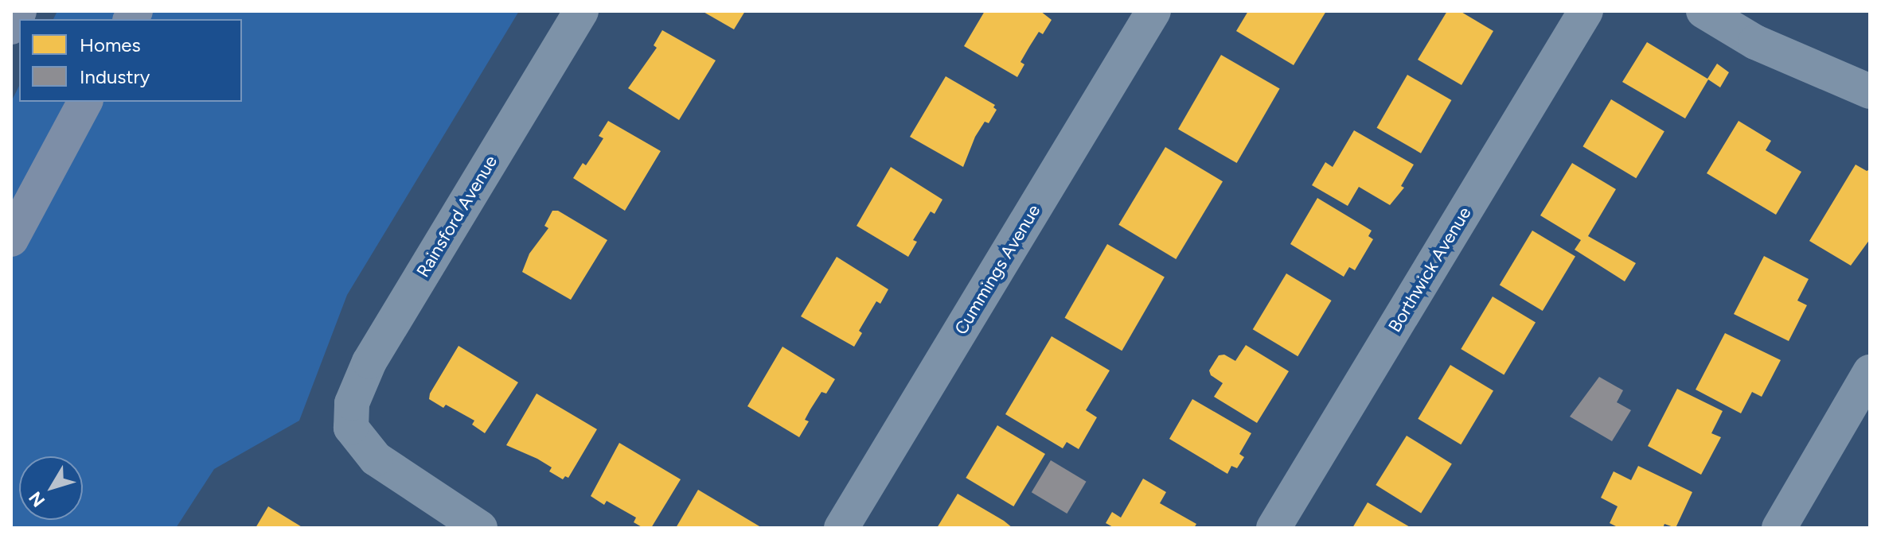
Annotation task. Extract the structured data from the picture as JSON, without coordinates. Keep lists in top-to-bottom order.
{
  "streets": {
    "street": ["Rainsford Avenue", "Cummings Avenue", "Borthwick Avenue"]
  },
  "legend": ["Homes", "Industry"],
  "north": "bottom left"
}
